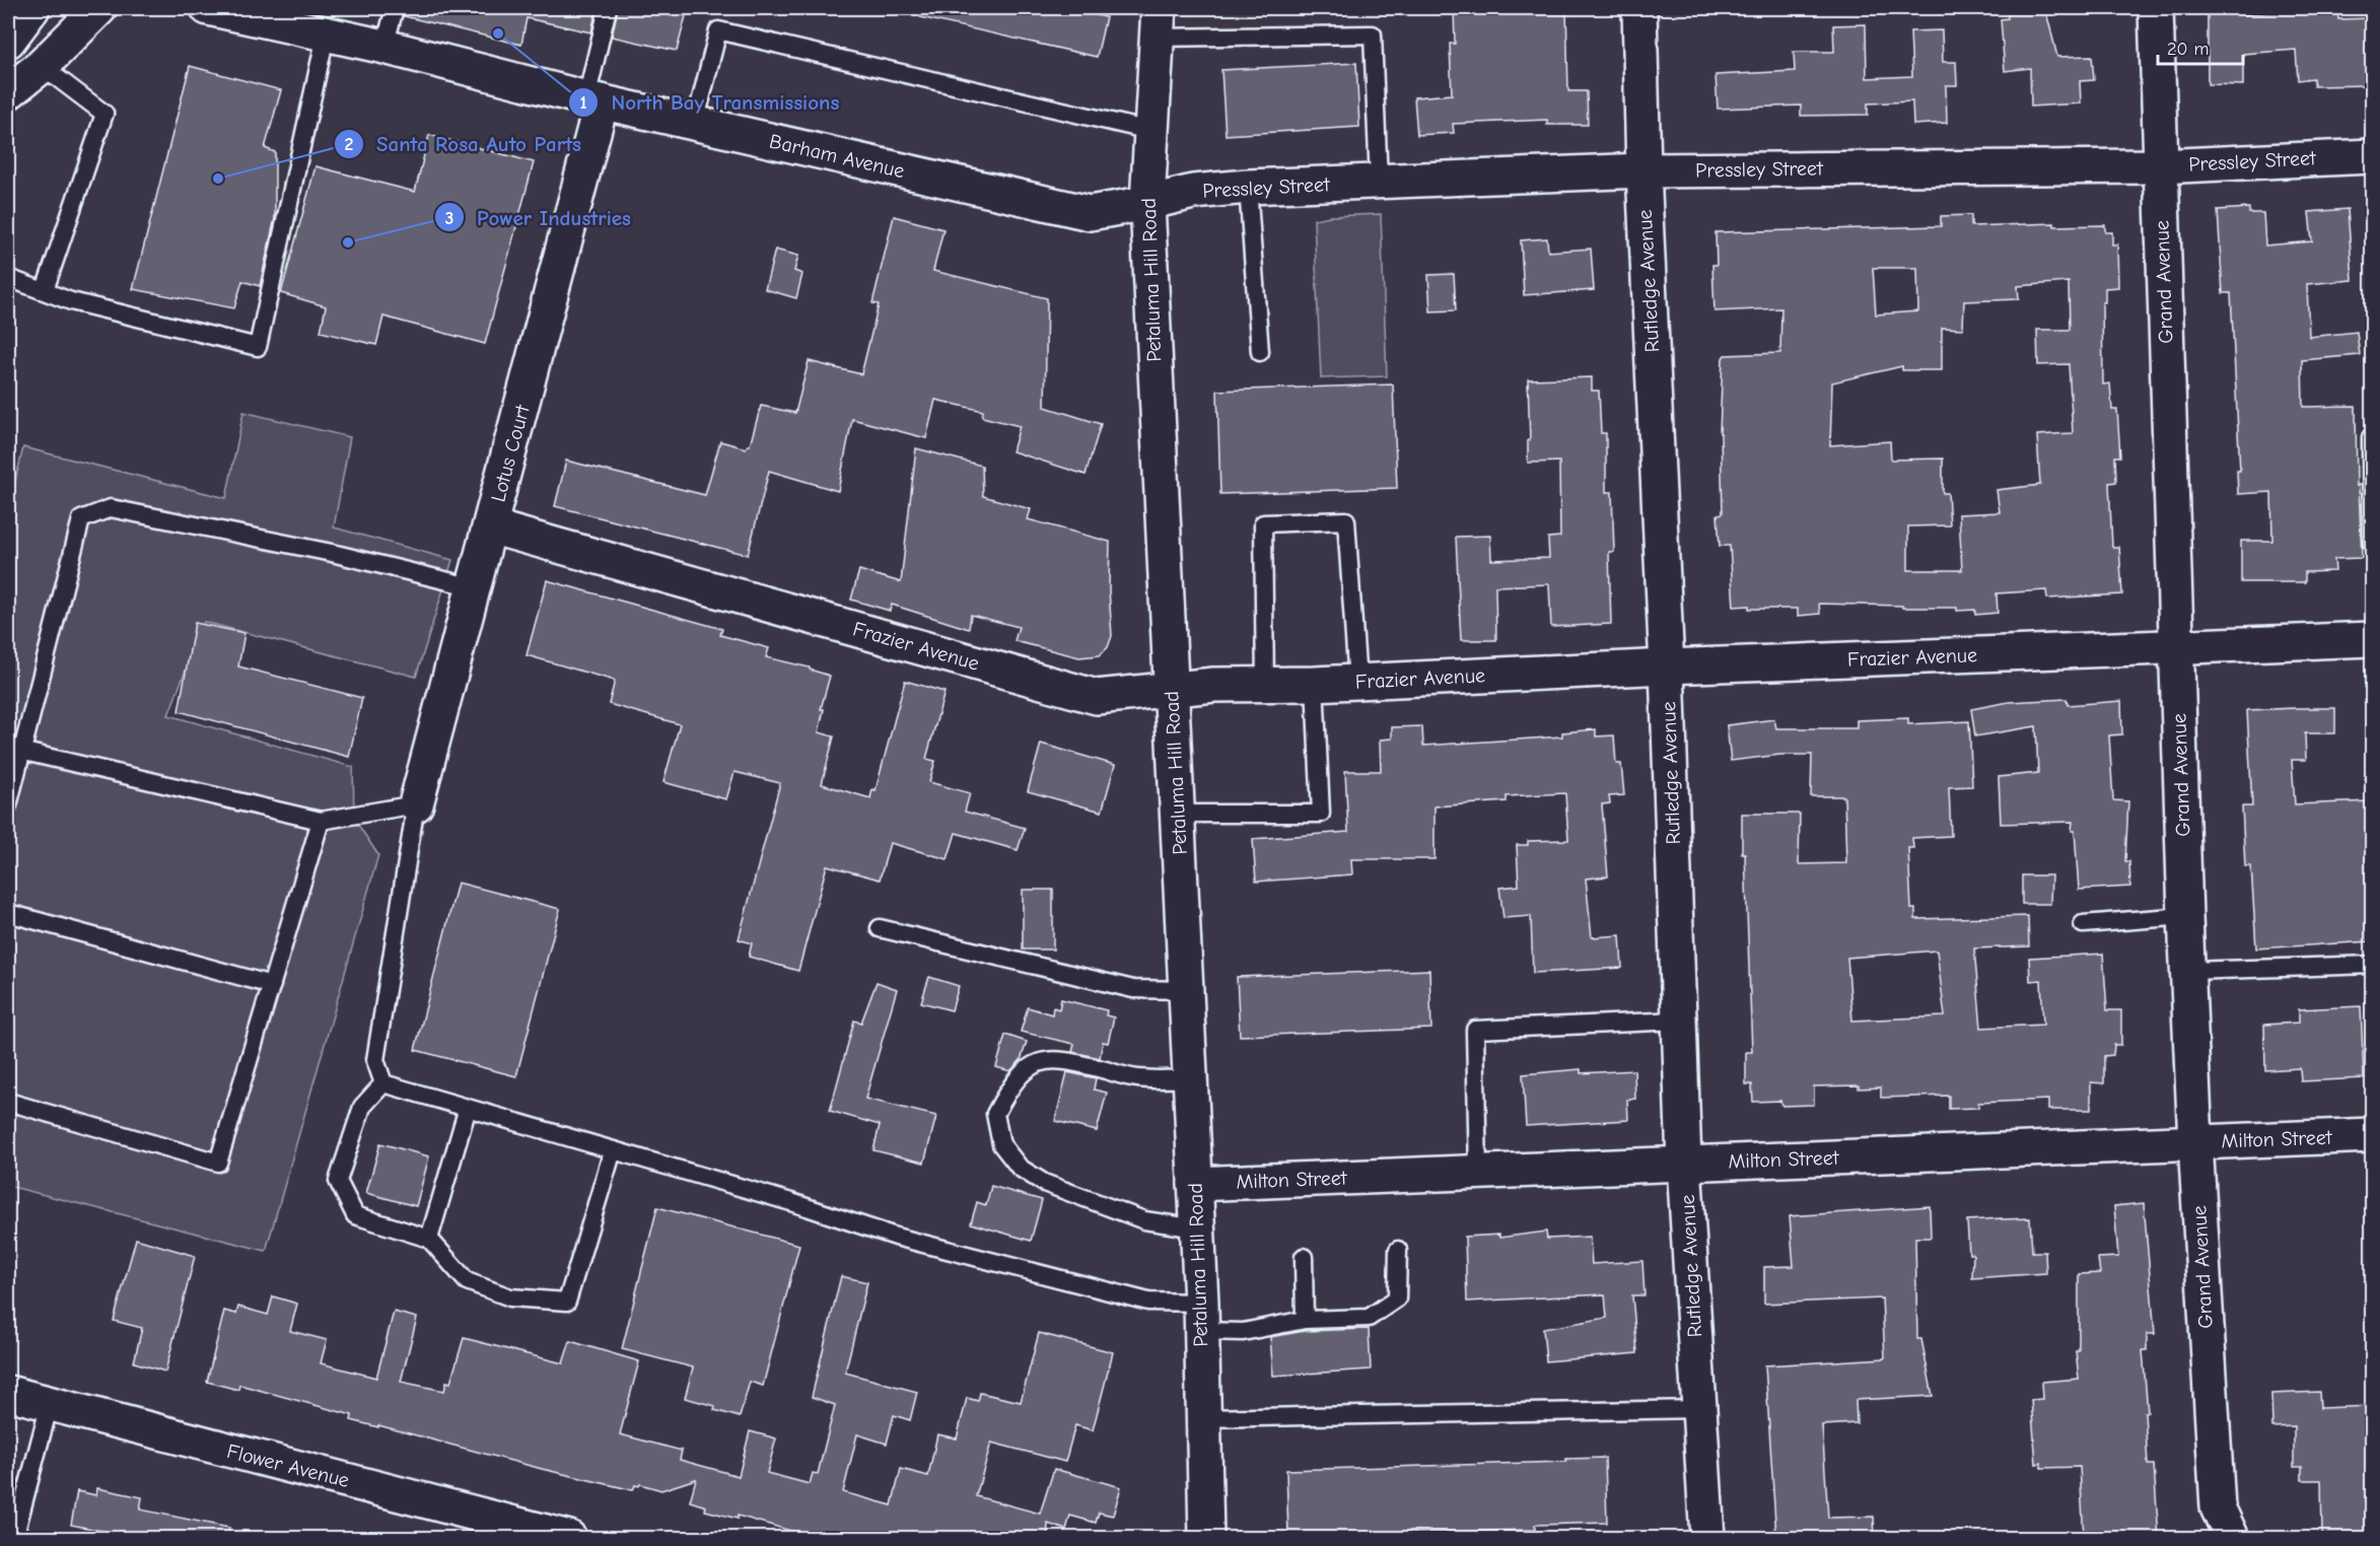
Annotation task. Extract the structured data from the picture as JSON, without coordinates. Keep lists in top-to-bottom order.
{
  "streets": {
    "street": [
      "Barham Avenue",
      "Pressley Street",
      "Petaluma Hill Road",
      "Rutledge Avenue",
      "Grand Avenue",
      "Lotus Court",
      "Frazier Avenue",
      "Milton Street",
      "Flower Avenue"
    ]
  },
  "crossings": [
    ["Barham Avenue", "Pressley Street"],
    ["Barham Avenue", "Petaluma Hill Road"],
    ["Barham Avenue", "Lotus Court"],
    ["Pressley Street", "Petaluma Hill Road"],
    ["Pressley Street", "Rutledge Avenue"],
    ["Pressley Street", "Grand Avenue"],
    ["Petaluma Hill Road", "Frazier Avenue"],
    ["Petaluma Hill Road", "Milton Street"],
    ["Rutledge Avenue", "Frazier Avenue"],
    ["Rutledge Avenue", "Milton Street"],
    ["Grand Avenue", "Frazier Avenue"],
    ["Grand Avenue", "Milton Street"],
    ["Lotus Court", "Frazier Avenue"]
  ],
  "places": ["North Bay Transmissions", "Santa Rosa Auto Parts", "Power Industries"],
  "scale_bar": "20 m"
}
